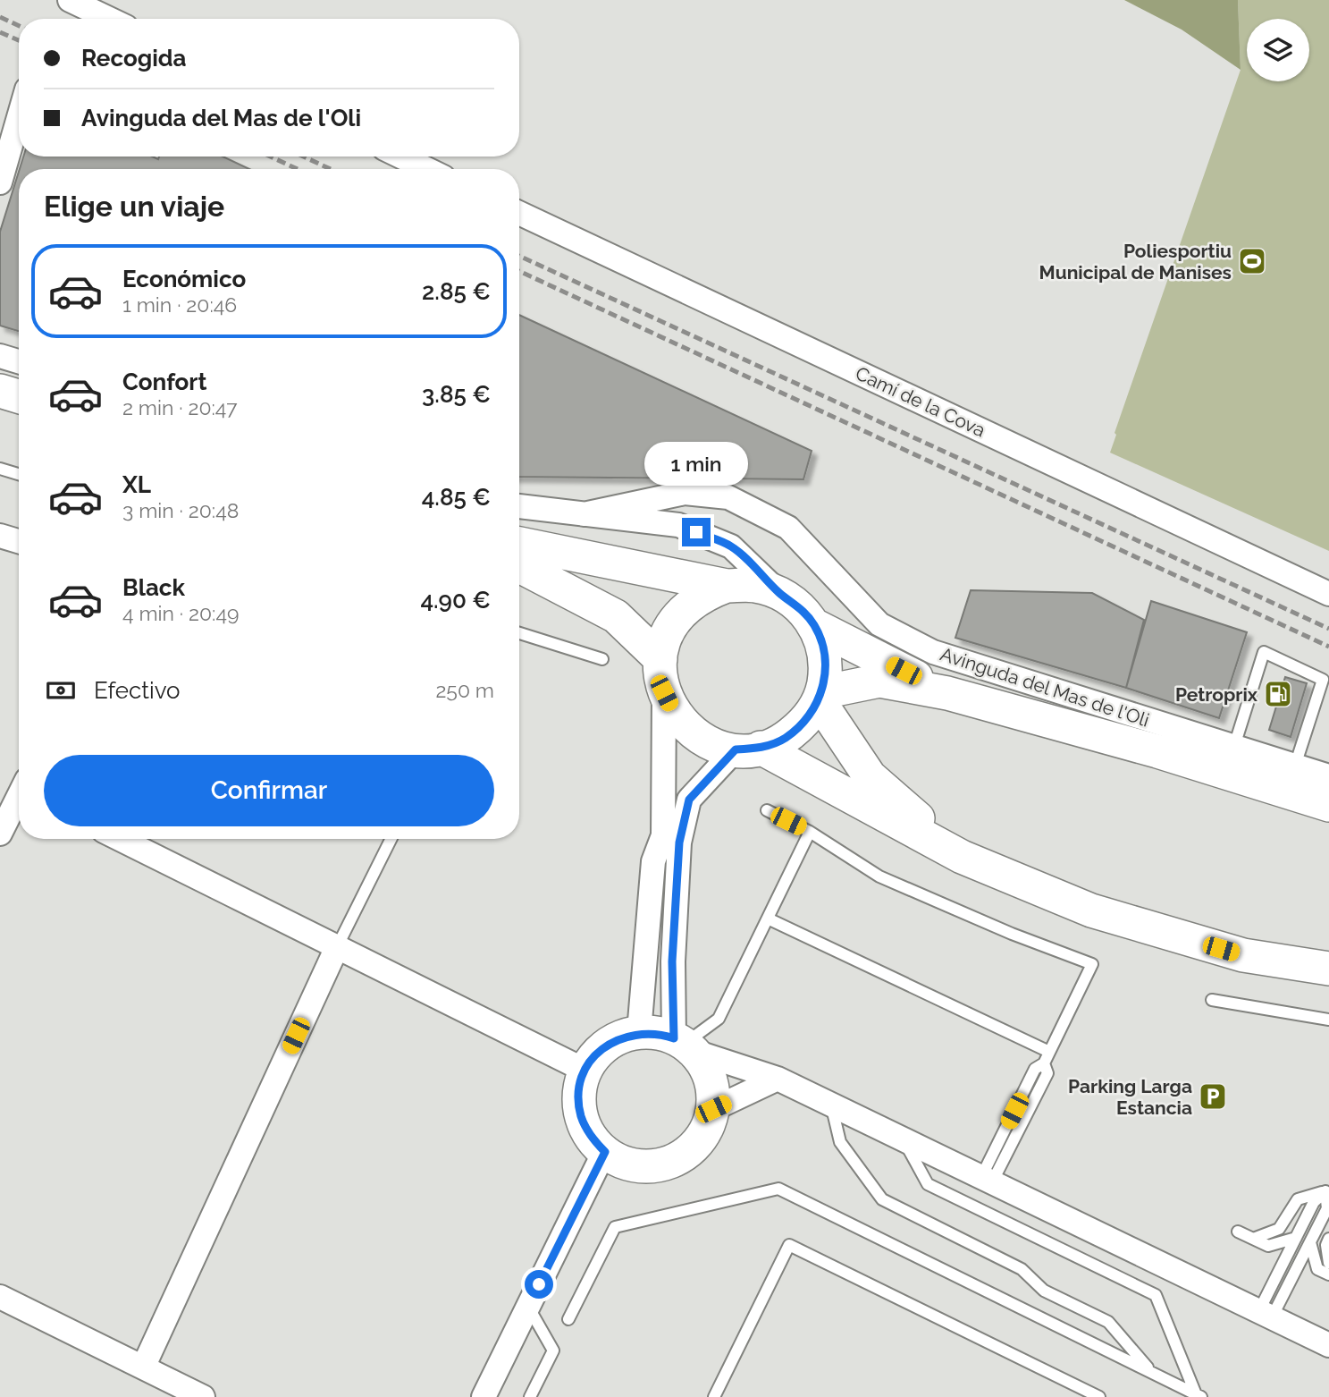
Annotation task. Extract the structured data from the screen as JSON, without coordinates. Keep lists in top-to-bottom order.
{
  "streets": {
    "street": ["Camí de la Cova", "Avinguda del Mas de l'Oli"]
  },
  "places": {
    "sports": ["Poliesportiu Municipal de Manises"],
    "fuel station": ["Petroprix"],
    "parking": ["Parking Larga Estancia"]
  },
  "page": {
    "banner": ["Recogida", "Avinguda del Mas de l'Oli"],
    "heading": "Elige un viaje",
    "list": [
      {
        "name": "Económico",
        "note": "1 min · 20:46",
        "value": "2.85 €"
      },
      {
        "name": "Confort",
        "note": "2 min · 20:47",
        "value": "3.85 €"
      },
      {
        "name": "XL",
        "note": "3 min · 20:48",
        "value": "4.85 €"
      },
      {
        "name": "Black",
        "note": "4 min · 20:49",
        "value": "4.90 €"
      }
    ],
    "bubble": "1 min",
    "pay": ["Efectivo", "250 m"],
    "buttons": "Confirmar"
  }
}
